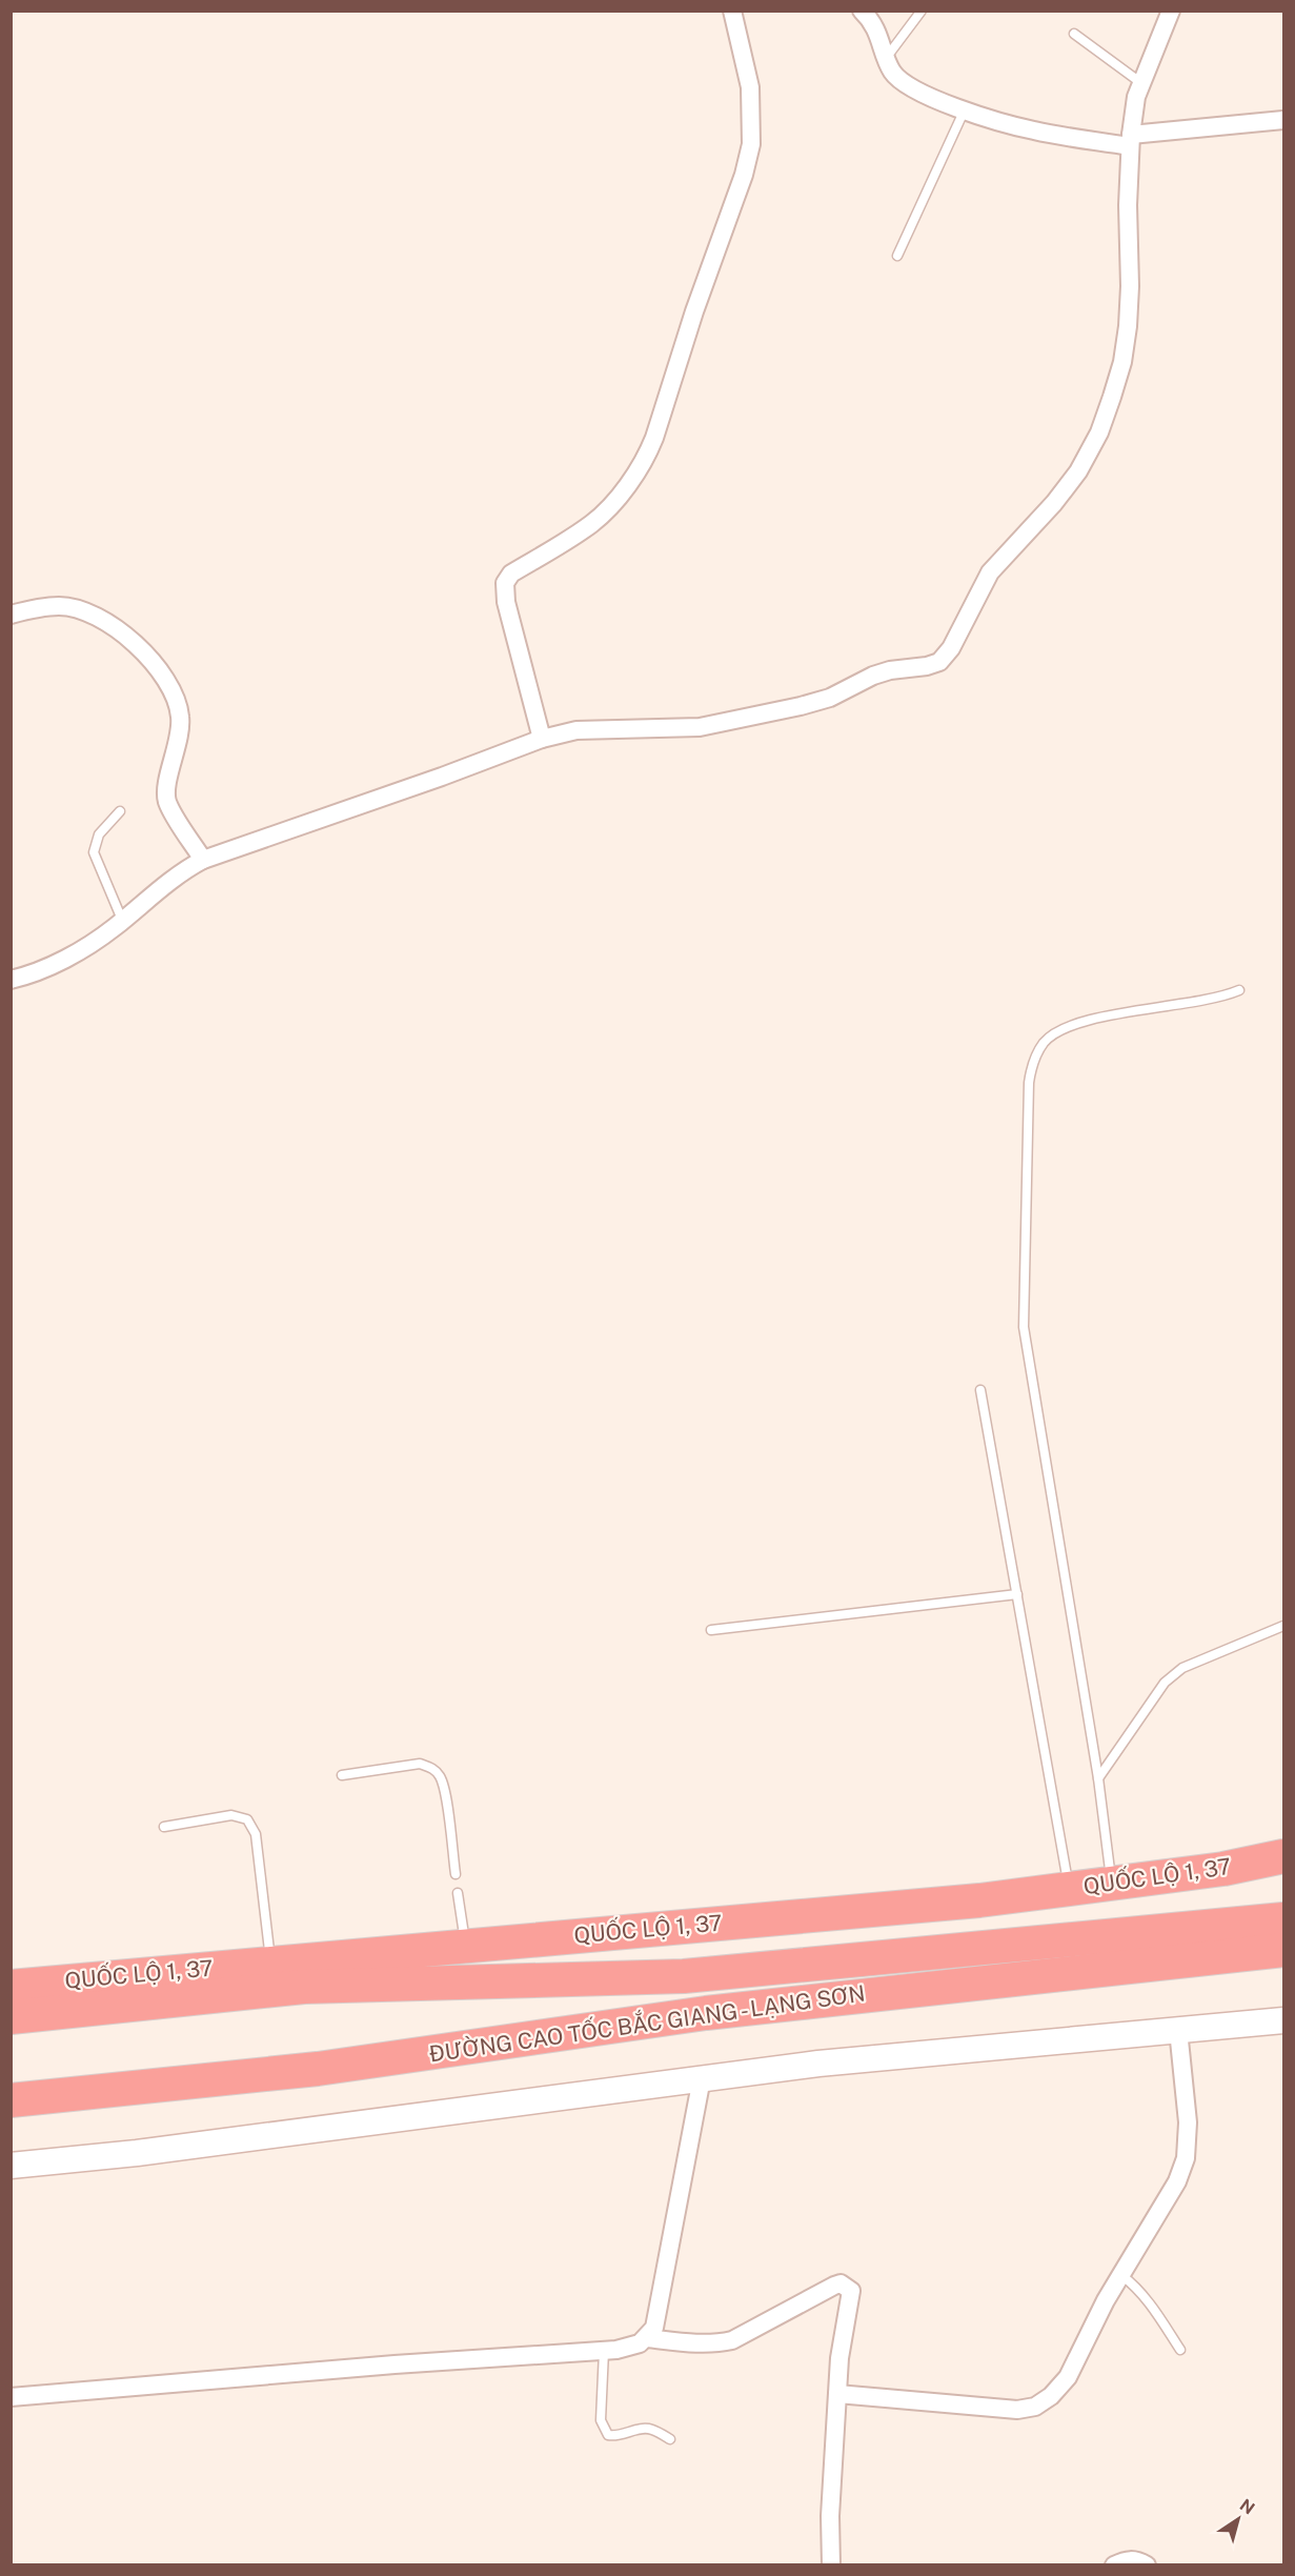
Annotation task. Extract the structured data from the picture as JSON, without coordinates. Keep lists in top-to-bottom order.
{
  "streets": {
    "highway": ["QUỐC LỘ 1, 37", "ĐƯỜNG CAO TỐC BẮC GIANG - LẠNG SƠN"]
  },
  "north": "top right"
}
